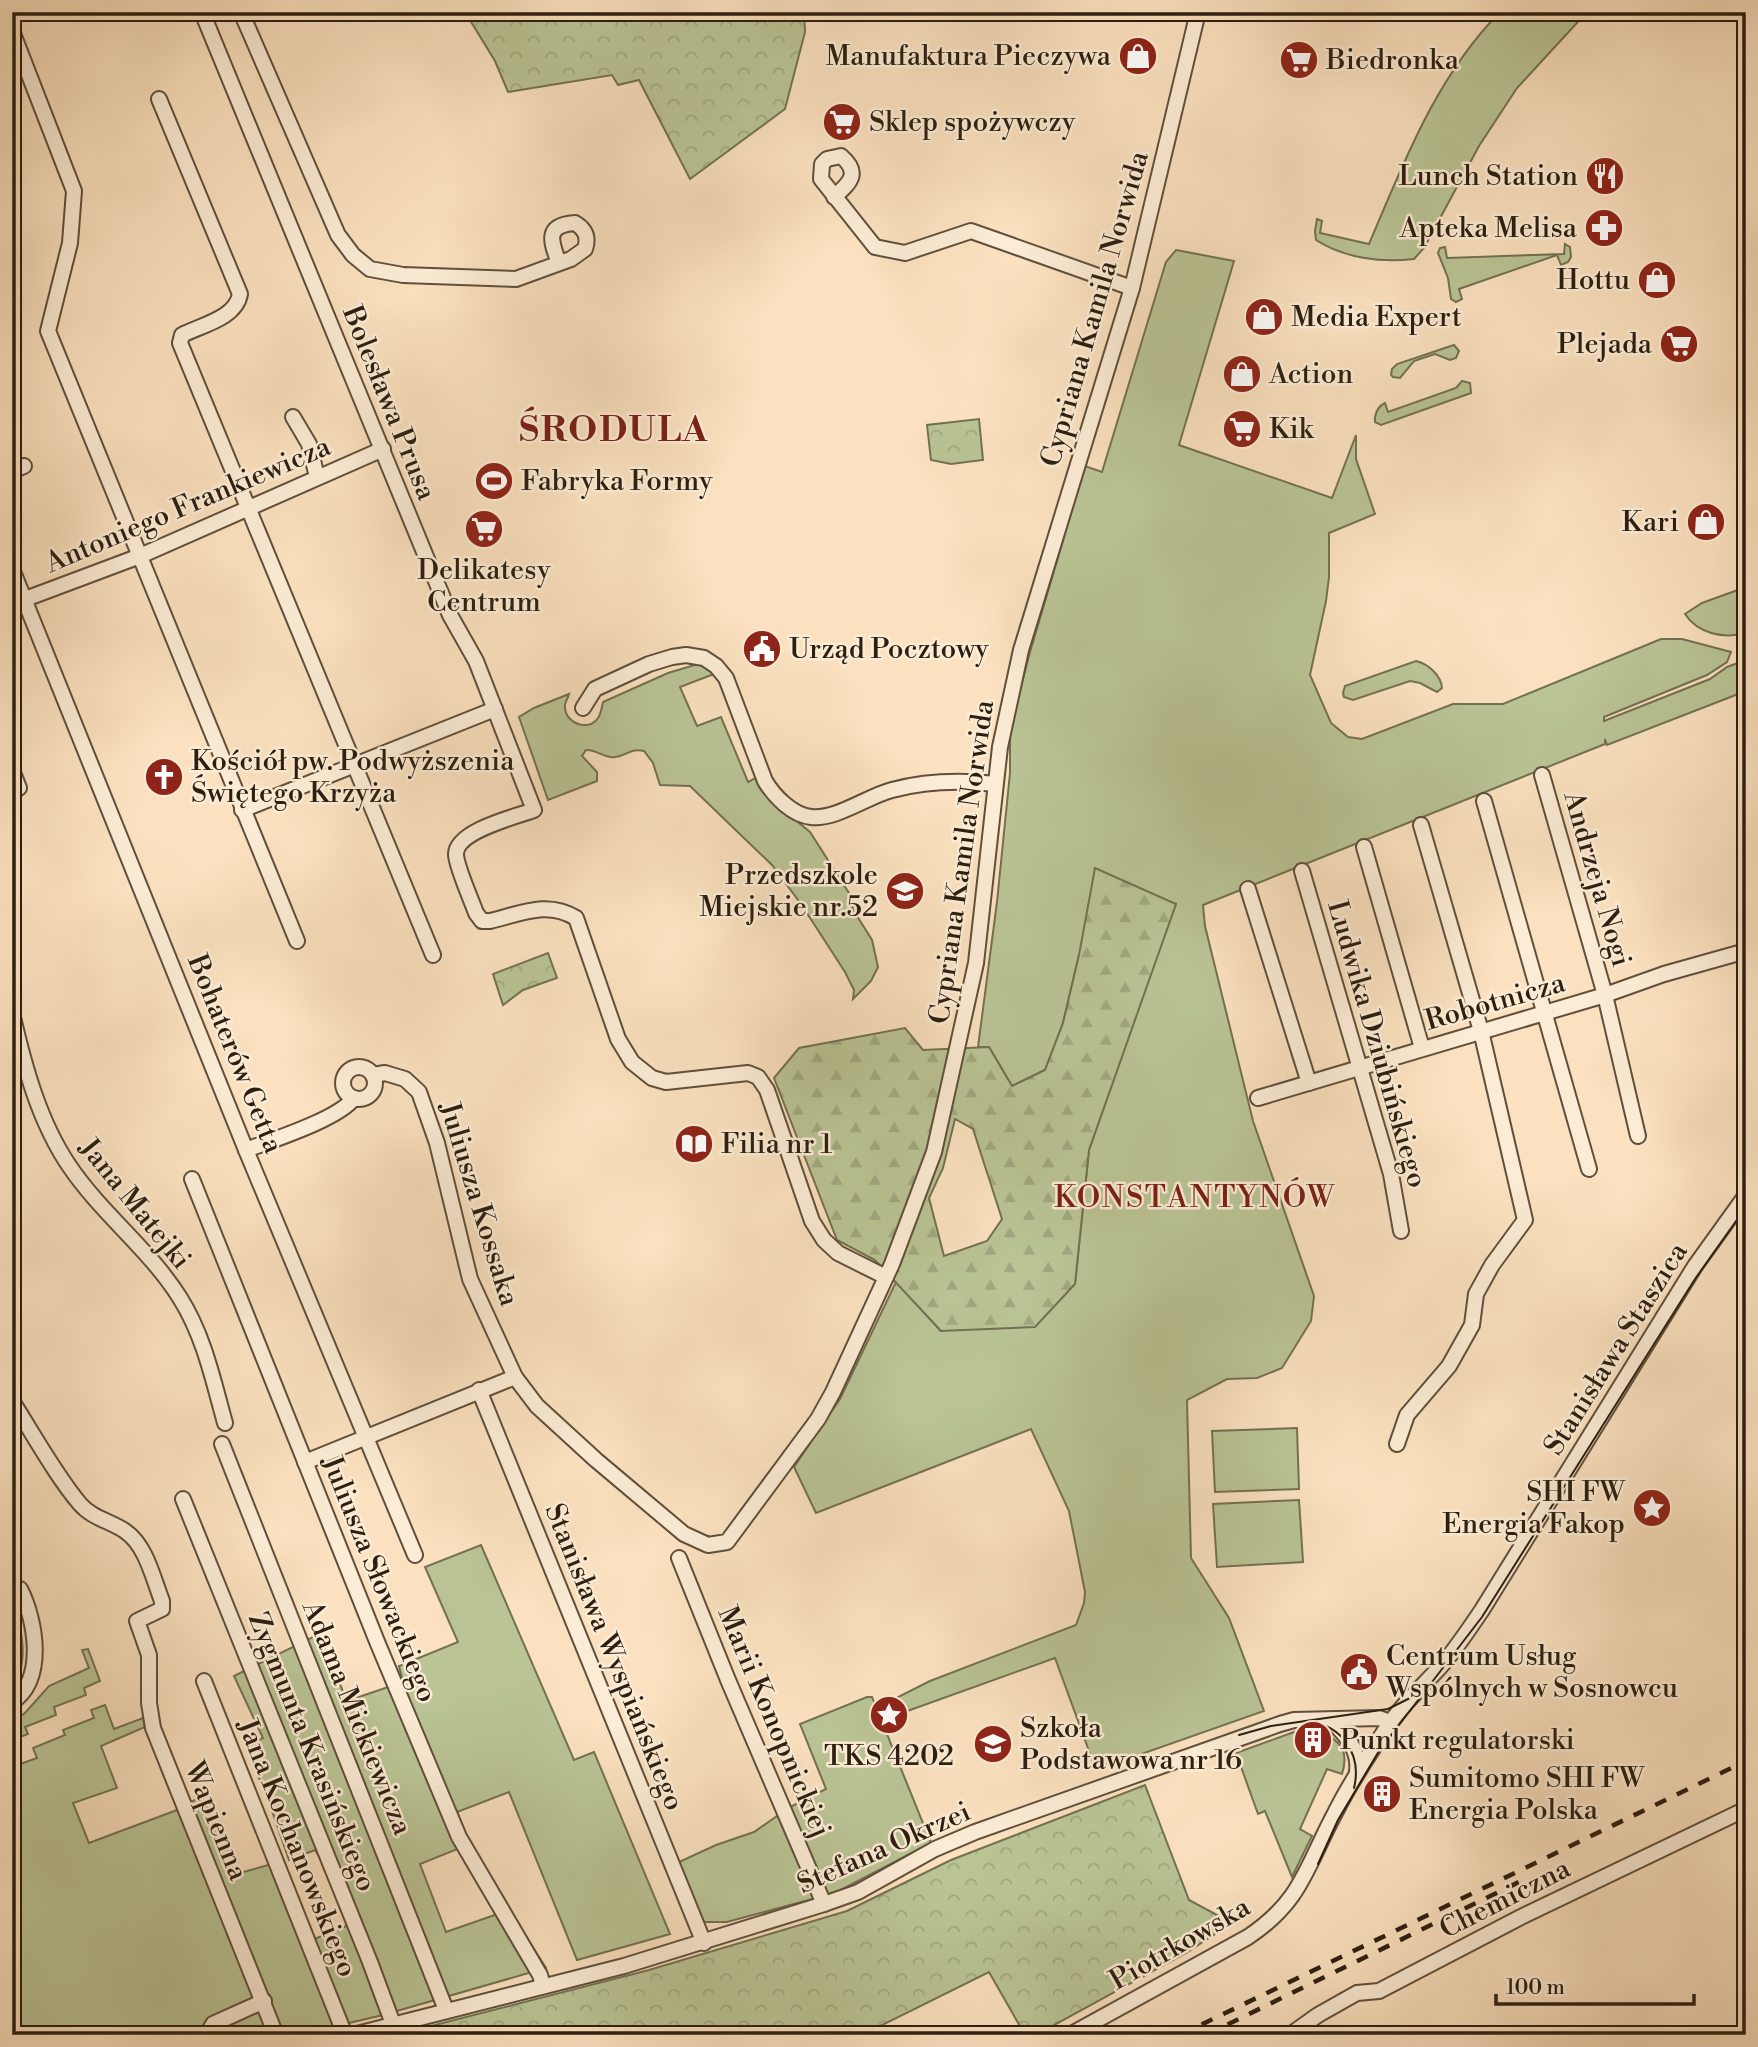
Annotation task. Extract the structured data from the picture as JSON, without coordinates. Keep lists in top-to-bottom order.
{
  "streets": {
    "street": [
      "Cypriana Kamila Norwida",
      "Bolesława Prusa",
      "Antoniego Frankiewicza",
      "Andrzeja Nogi",
      "Robotnicza",
      "Ludwika Dziubińskiego",
      "Bohaterów Getta",
      "Jana Matejki",
      "Juliusza Kossaka",
      "Stanisława Staszica",
      "Juliusza Słowackiego",
      "Stanisława Wyspiańskiego",
      "Adama Mickiewicza",
      "Marii Konopnickiej",
      "Zygmunta Krasińskiego",
      "Wapienna",
      "Jana Kochanowskiego",
      "Stefana Okrzei",
      "Chemiczna",
      "Piotrkowska"
    ]
  },
  "crossings": [
    ["Cypriana Kamila Norwida", "Bolesława Prusa"],
    ["Cypriana Kamila Norwida", "Juliusza Kossaka"],
    ["Bolesława Prusa", "Antoniego Frankiewicza"],
    ["Antoniego Frankiewicza", "Bohaterów Getta"],
    ["Andrzeja Nogi", "Robotnicza"],
    ["Robotnicza", "Ludwika Dziubińskiego"],
    ["Stanisława Staszica", "Stefana Okrzei"],
    ["Stanisława Staszica", "Piotrkowska"],
    ["Juliusza Słowackiego", "Stefana Okrzei"],
    ["Stanisława Wyspiańskiego", "Stefana Okrzei"],
    ["Adama Mickiewicza", "Stefana Okrzei"],
    ["Marii Konopnickiej", "Stefana Okrzei"],
    ["Zygmunta Krasińskiego", "Stefana Okrzei"]
  ],
  "districts": ["ŚRODULA", "KONSTANTYNÓW"],
  "places": {
    "shop": [
      "Manufaktura Pieczywa",
      "Hottu",
      "Media Expert",
      "Action",
      "Kari"
    ],
    "supermarket": [
      "Biedronka",
      "Sklep spożywczy",
      "Plejada",
      "Kik",
      "Delikatesy Centrum"
    ],
    "restaurant": ["Lunch Station"],
    "pharmacy": ["Apteka Melisa"],
    "sports": ["Fabryka Formy"],
    "public building": ["Urząd Pocztowy", "Centrum Usług Wspólnych w Sosnowcu"],
    "church": ["Kościół pw. Podwyższenia Świętego Krzyża"],
    "school or university": ["Przedszkole Miejskie nr.52", "Szkoła Podstawowa nr 16"],
    "library": ["Filia nr 1"],
    "place": ["SHI FW Energia Fakop", "TKS 4202"],
    "building": ["Punkt regulatorski", "Sumitomo SHI FW Energia Polska"]
  },
  "scale_bar": "100 m"
}
